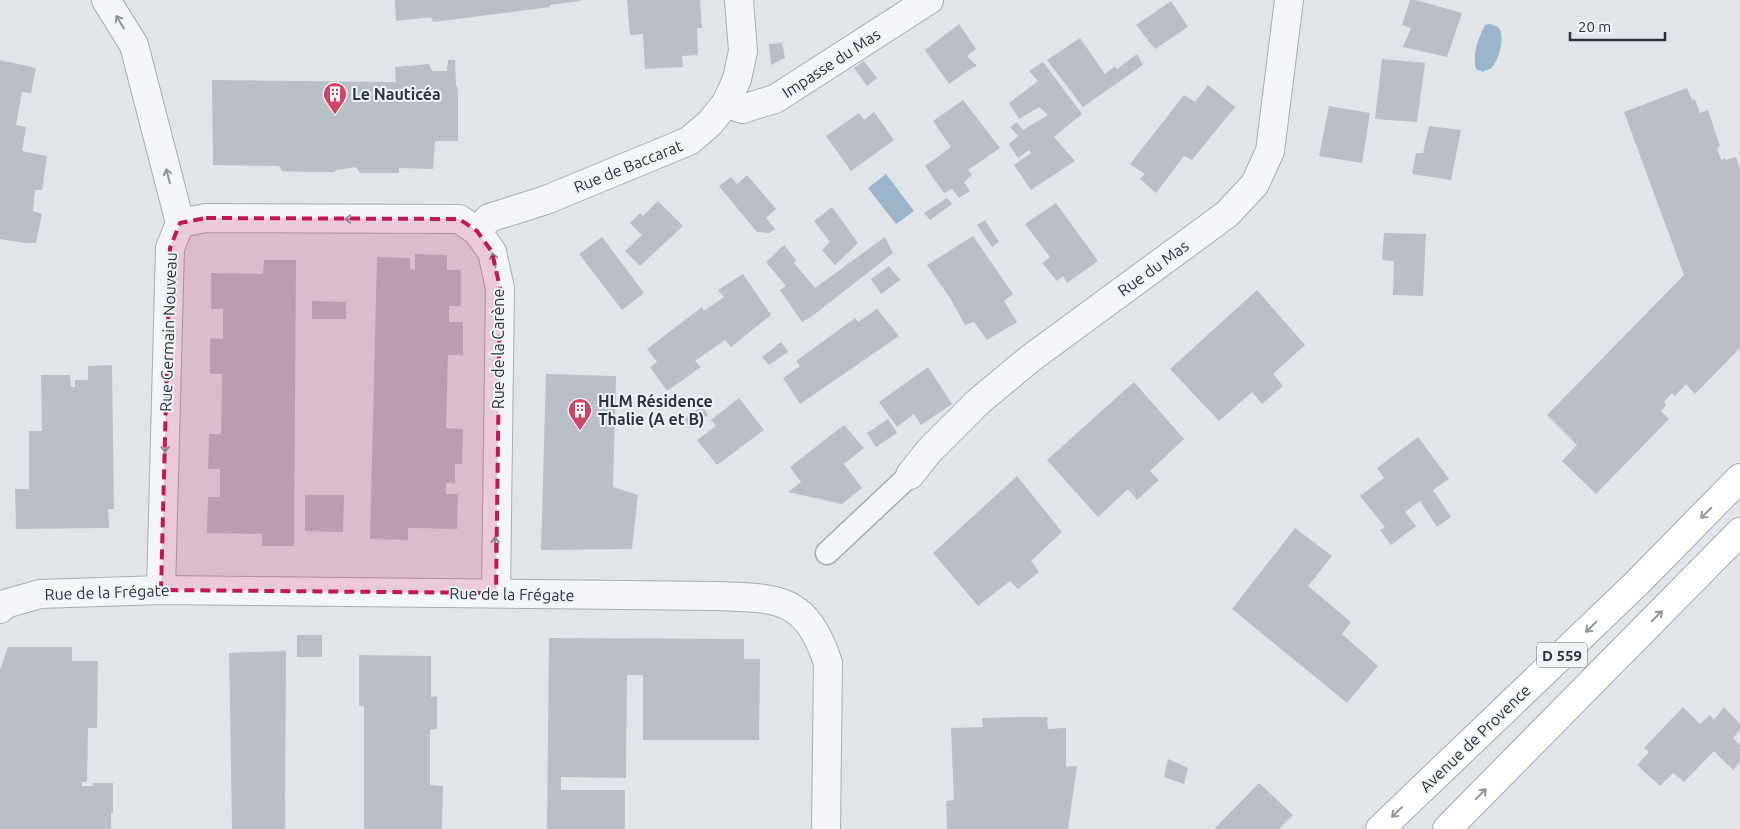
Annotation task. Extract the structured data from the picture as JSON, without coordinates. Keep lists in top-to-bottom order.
{
  "streets": {
    "main road": ["D 559", "Avenue de Provence"],
    "street": [
      "Impasse du Mas",
      "Rue de Baccarat",
      "Rue du Mas",
      "Rue Germain Nouveau",
      "Rue de la Carène",
      "Rue de la Frégate"
    ]
  },
  "crossings": [
    ["Impasse du Mas", "Rue de Baccarat"],
    ["Rue de Baccarat", "Rue de la Carène"],
    ["Rue Germain Nouveau", "Rue de la Carène"],
    ["Rue Germain Nouveau", "Rue de la Frégate"],
    ["Rue de la Carène", "Rue de la Frégate"]
  ],
  "one_way": ["Rue Germain Nouveau"],
  "places": {
    "building": ["Le Nauticéa", "HLM Résidence Thalie (A et B)"]
  },
  "scale_bar": "20 m"
}
